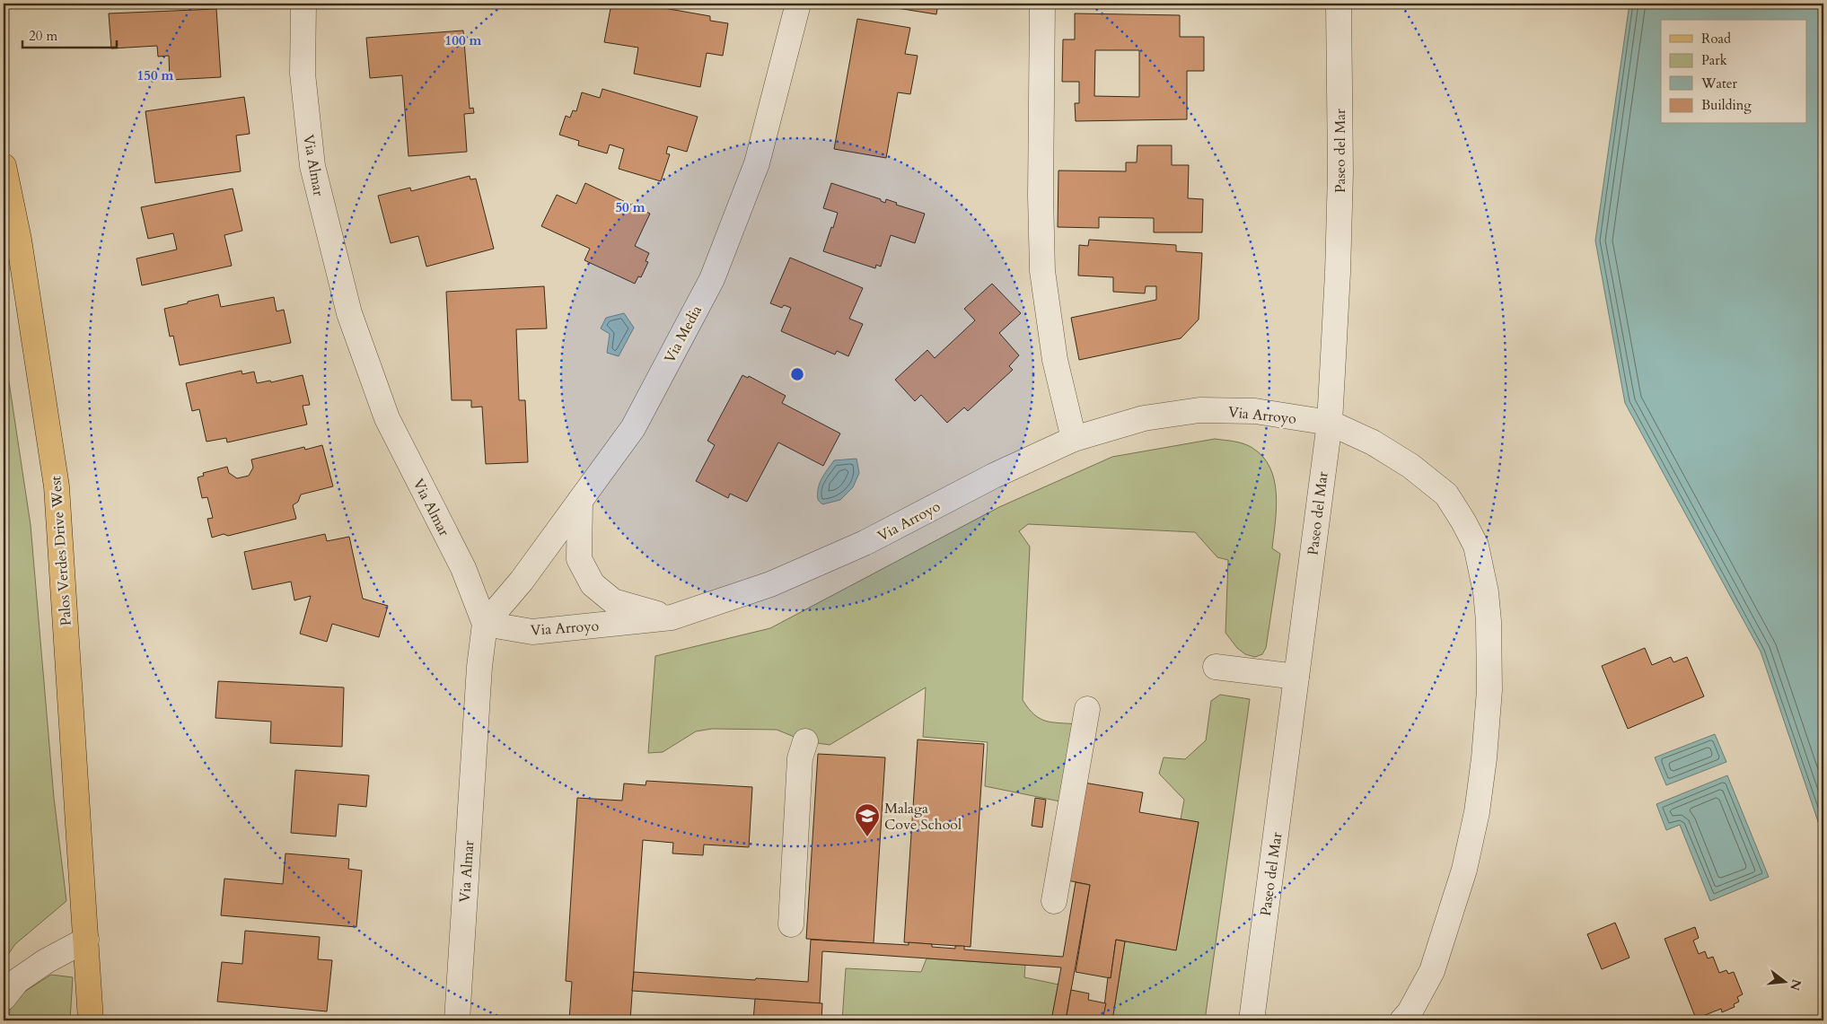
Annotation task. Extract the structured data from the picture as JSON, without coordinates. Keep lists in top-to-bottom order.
{
  "streets": {
    "main road": ["Palos Verdes Drive West"],
    "street": [
      "Paseo del Mar",
      "Via Almar",
      "Via Media",
      "Via Arroyo"
    ]
  },
  "crossings": [
    ["Paseo del Mar", "Via Arroyo"],
    ["Via Almar", "Via Media"],
    ["Via Almar", "Via Arroyo"],
    ["Via Media", "Via Arroyo"]
  ],
  "places": {
    "school or university": ["Malaga Cove School"]
  },
  "legend": [
    "Road",
    "Park",
    "Water",
    "Building"
  ],
  "scale_bar": "20 m",
  "north": "right",
  "rings": ["100 m", "150 m", "50 m"]
}
